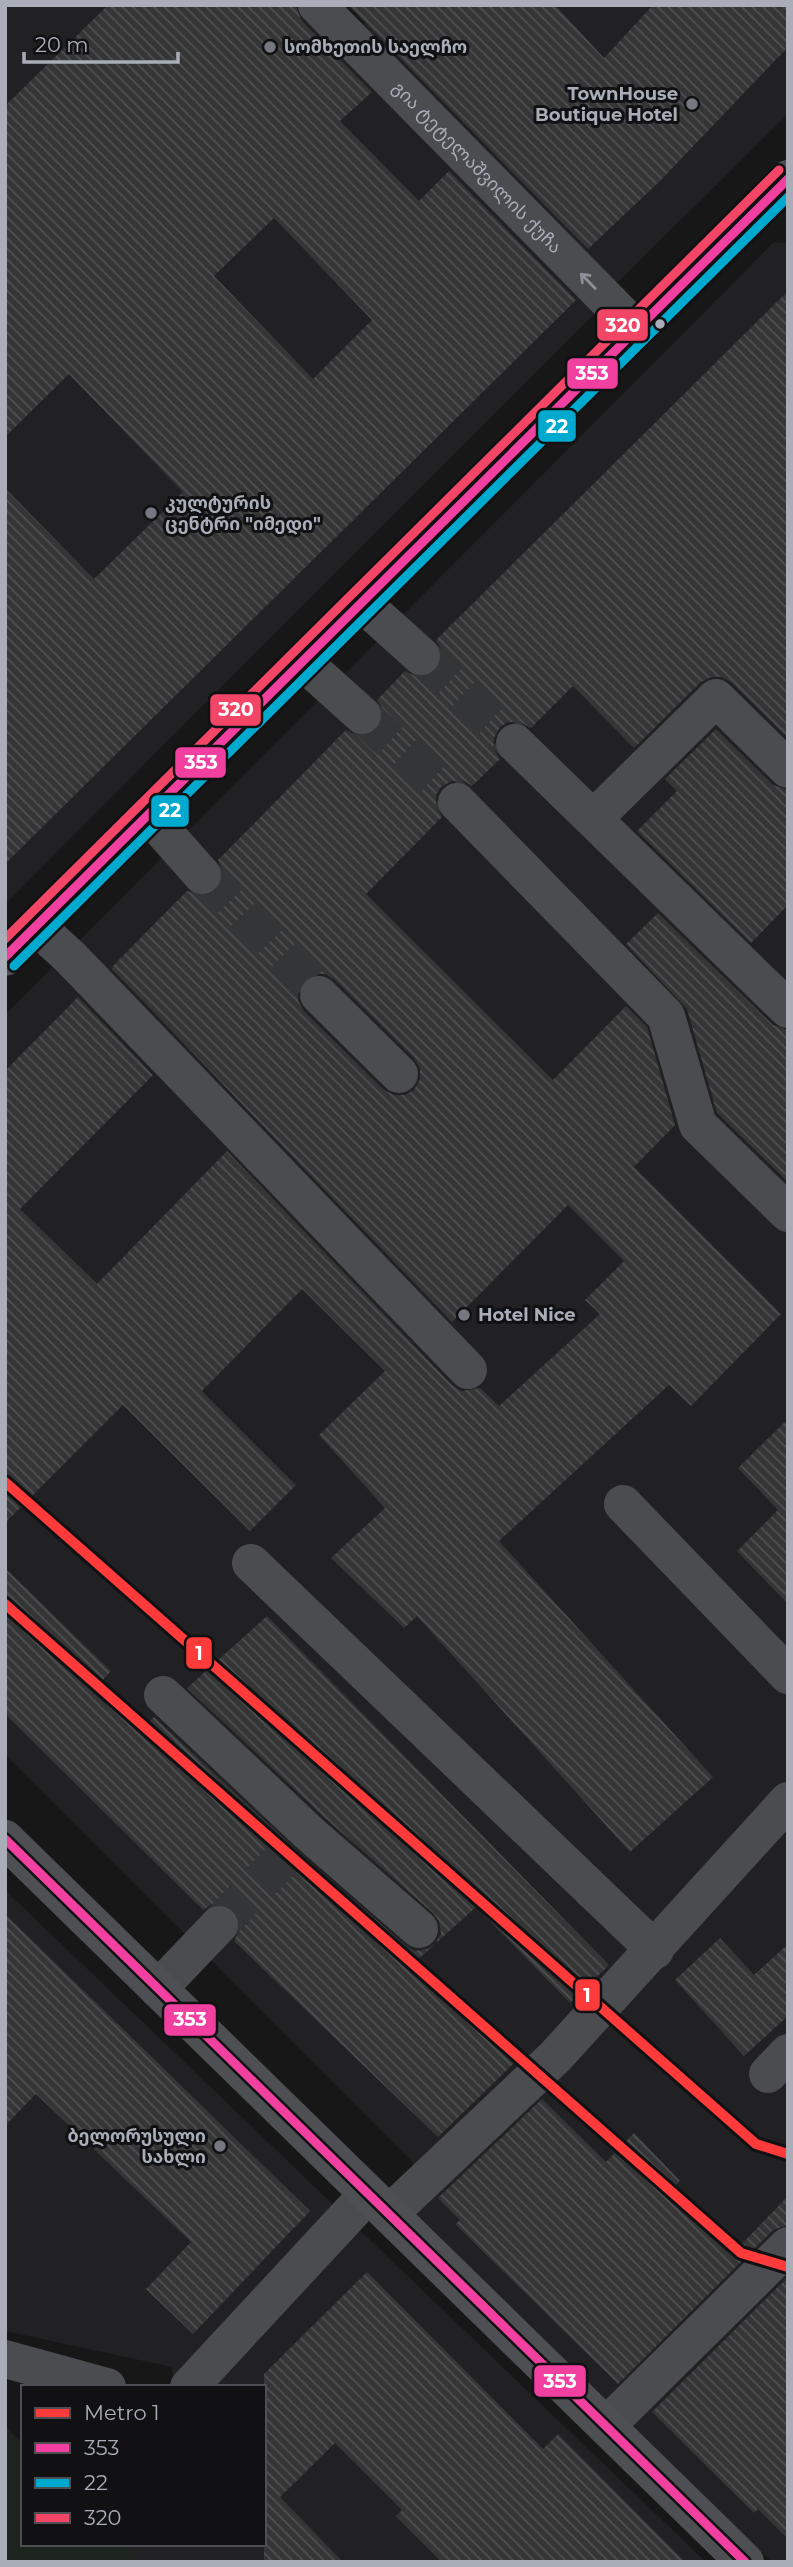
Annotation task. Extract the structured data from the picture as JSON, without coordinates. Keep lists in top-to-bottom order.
{
  "streets": {
    "street": ["გია ტეტელაშვილის ქუჩა"]
  },
  "one_way": ["გია ტეტელაშვილის ქუჩა"],
  "places": [
    "სომხეთის საელჩო",
    "TownHouse Boutique Hotel",
    "კულტურის ცენტრი \"იმედი\"",
    "Hotel Nice",
    "ბელორუსული სახლი"
  ],
  "lines": [
    "transit line 320",
    "transit line 353",
    "transit line 22",
    "metro line 1"
  ],
  "legend": [
    "Metro 1",
    "353",
    "22",
    "320"
  ],
  "scale_bar": "20 m"
}
